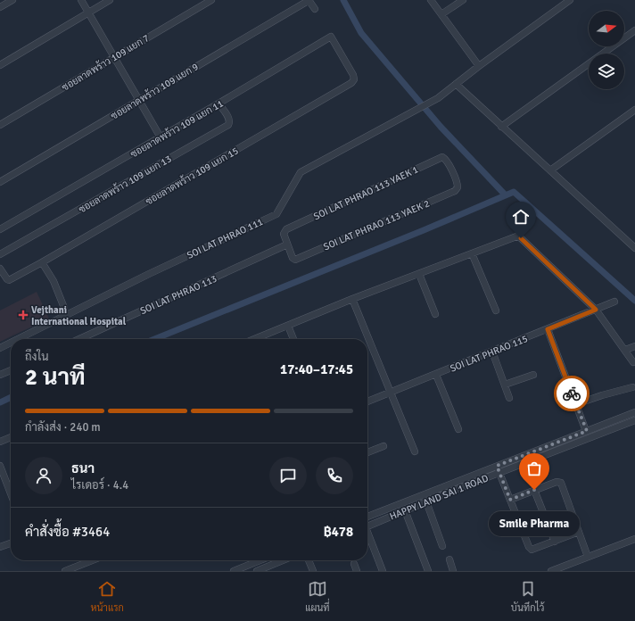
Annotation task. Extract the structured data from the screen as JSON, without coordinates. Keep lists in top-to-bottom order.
{
  "streets": {
    "street": [
      "ซอยลาดพร้าว 109 แยก 7",
      "ซอยลาดพร้าว 109 แยก 9",
      "ซอยลาดพร้าว 109 แยก 11",
      "ซอยลาดพร้าว 109 แยก 15",
      "ซอยลาดพร้าว 109 แยก 13",
      "SOI LAT PHRAO 113 YAEK 1",
      "SOI LAT PHRAO 113 YAEK 2",
      "SOI LAT PHRAO 111",
      "SOI LAT PHRAO 113",
      "SOI LAT PHRAO 115",
      "HAPPY LAND SAI 1 ROAD"
    ]
  },
  "crossings": [
    ["ซอยลาดพร้าว 109 แยก 11", "ซอยลาดพร้าว 109 แยก 15"],
    ["ซอยลาดพร้าว 109 แยก 11", "ซอยลาดพร้าว 109 แยก 13"],
    ["SOI LAT PHRAO 113 YAEK 1", "SOI LAT PHRAO 113 YAEK 2"],
    ["SOI LAT PHRAO 113 YAEK 1", "SOI LAT PHRAO 113"],
    ["SOI LAT PHRAO 113 YAEK 2", "SOI LAT PHRAO 113"]
  ],
  "places": {
    "health": ["Vejthani International Hospital"],
    "other": ["Smile Pharma"]
  },
  "north": "right",
  "page": {
    "heading": ["2 นาที", "ถึงใน", "17:40–17:45"],
    "panel": [
      "ธนา",
      "ไรเดอร์ · 4.4",
      "คำสั่งซื้อ #3464",
      "฿478"
    ],
    "bar": "กำลังส่ง · 240 m",
    "bubble": "Smile Pharma",
    "tabs": ["หน้าแรก", "แผนที่", "บันทึกไว้"]
  }
}
